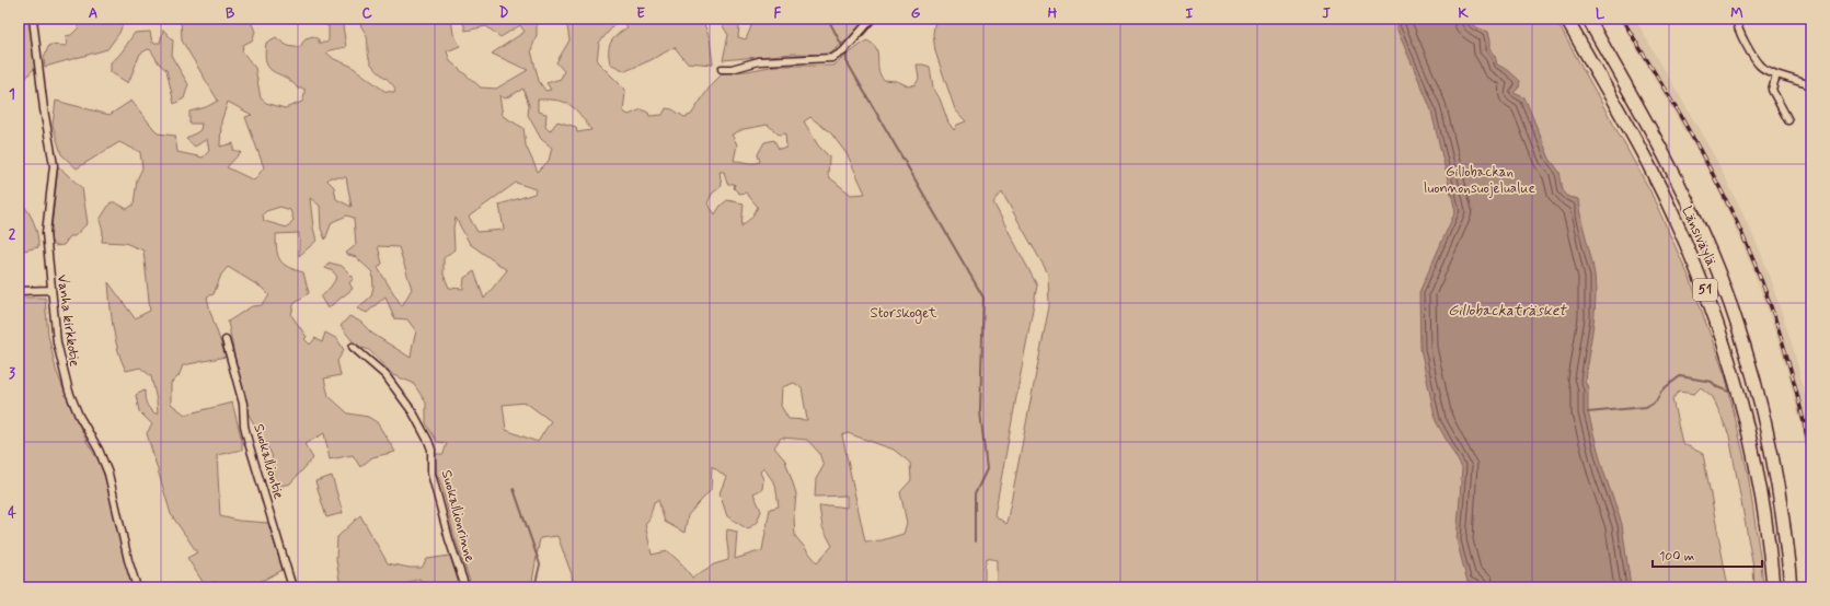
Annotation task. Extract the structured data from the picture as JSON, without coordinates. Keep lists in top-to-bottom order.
{
  "streets": {
    "highway": ["Länsiväylä", "51"],
    "street": ["Vanha kirkkotie", "Suokalliontie", "Suokallionrinne"]
  },
  "water": ["Gillobackaträsket"],
  "parks": ["Gillobackan luonnonsuojelualue", "Storskoget"],
  "scale_bar": "100 m",
  "grid": {
    "columns": [
      "A",
      "B",
      "C",
      "D",
      "E",
      "F",
      "G",
      "H",
      "I",
      "J",
      "K",
      "L",
      "M"
    ],
    "rows": [
      "1",
      "2",
      "3",
      "4"
    ]
  }
}
